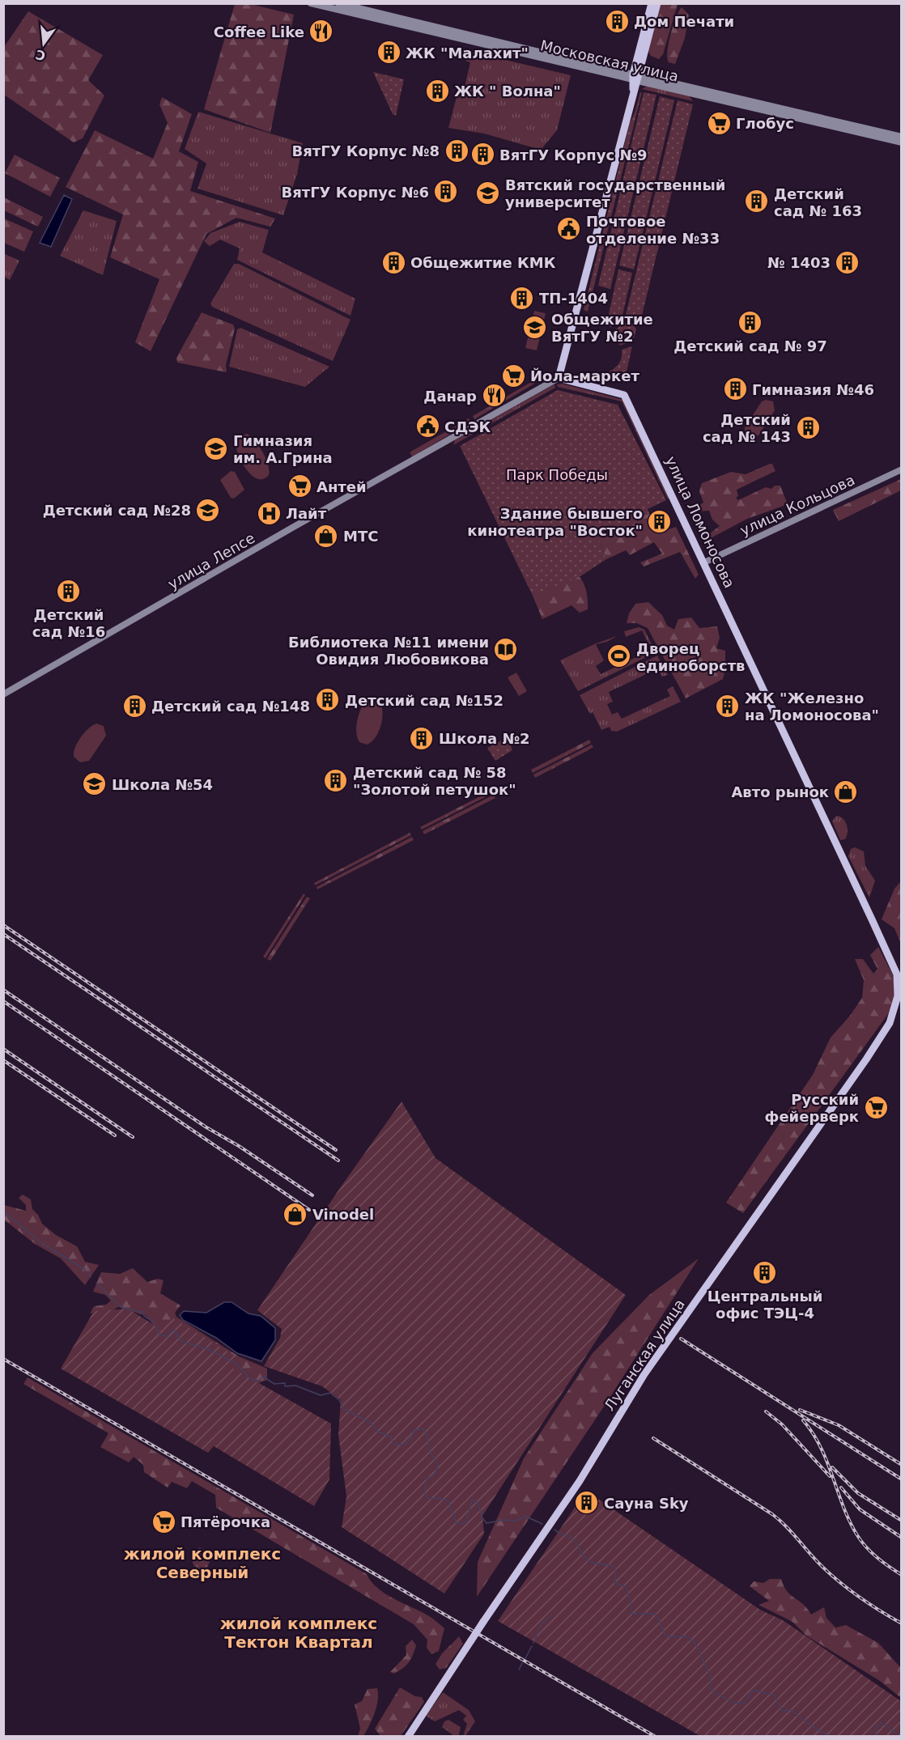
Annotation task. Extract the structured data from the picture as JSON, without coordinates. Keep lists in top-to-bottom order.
{
  "streets": {
    "highway": ["улица Ломоносова", "Луганская улица"],
    "main road": ["Московская улица", "улица Кольцова", "улица Лепсе"]
  },
  "crossings": [
    ["улица Кольцова", "улица Ломоносова"],
    ["улица Ломоносова", "улица Лепсе"],
    ["улица Ломоносова", "Луганская улица"]
  ],
  "districts": ["жилой комплекс Северный", "жилой комплекс Тектон Квартал"],
  "parks": ["Парк Победы"],
  "places": {
    "building": [
      "Дом Печати",
      "ЖК \"Малахит\"",
      "ЖК \" Волна\"",
      "ВятГУ Корпус №8",
      "ВятГУ Корпус №9",
      "ВятГУ Корпус №6",
      "Детский сад № 163",
      "Общежитие КМК",
      "№ 1403",
      "ТП-1404",
      "Детский сад № 97",
      "Гимназия №46",
      "Детский сад № 143",
      "Здание бывшего кинотеатра \"Восток\"",
      "Детский сад №16",
      "Детский сад №152",
      "Детский сад №148",
      "ЖК \"Железно на Ломоносова\"",
      "Школа №2",
      "Детский сад № 58 \"Золотой петушок\"",
      "Центральный офис ТЭЦ-4",
      "Сауна Sky"
    ],
    "restaurant": ["Coffee Like", "Данар"],
    "supermarket": [
      "Глобус",
      "Йола-маркет",
      "Антей",
      "Русский фейерверк",
      "Пятёрочка"
    ],
    "school or university": [
      "Вятский государственный университет",
      "Общежитие ВятГУ №2",
      "Гимназия им. А.Грина",
      "Детский сад №28",
      "Школа №54"
    ],
    "public building": ["Почтовое отделение №33", "СДЭК"],
    "hospital": ["Лайт"],
    "shop": ["МТС", "Авто рынок", "Vinodel"],
    "library": ["Библиотека №11 имени Овидия Любовикова"],
    "sports": ["Дворец единоборств"]
  },
  "north": "bottom"
}
